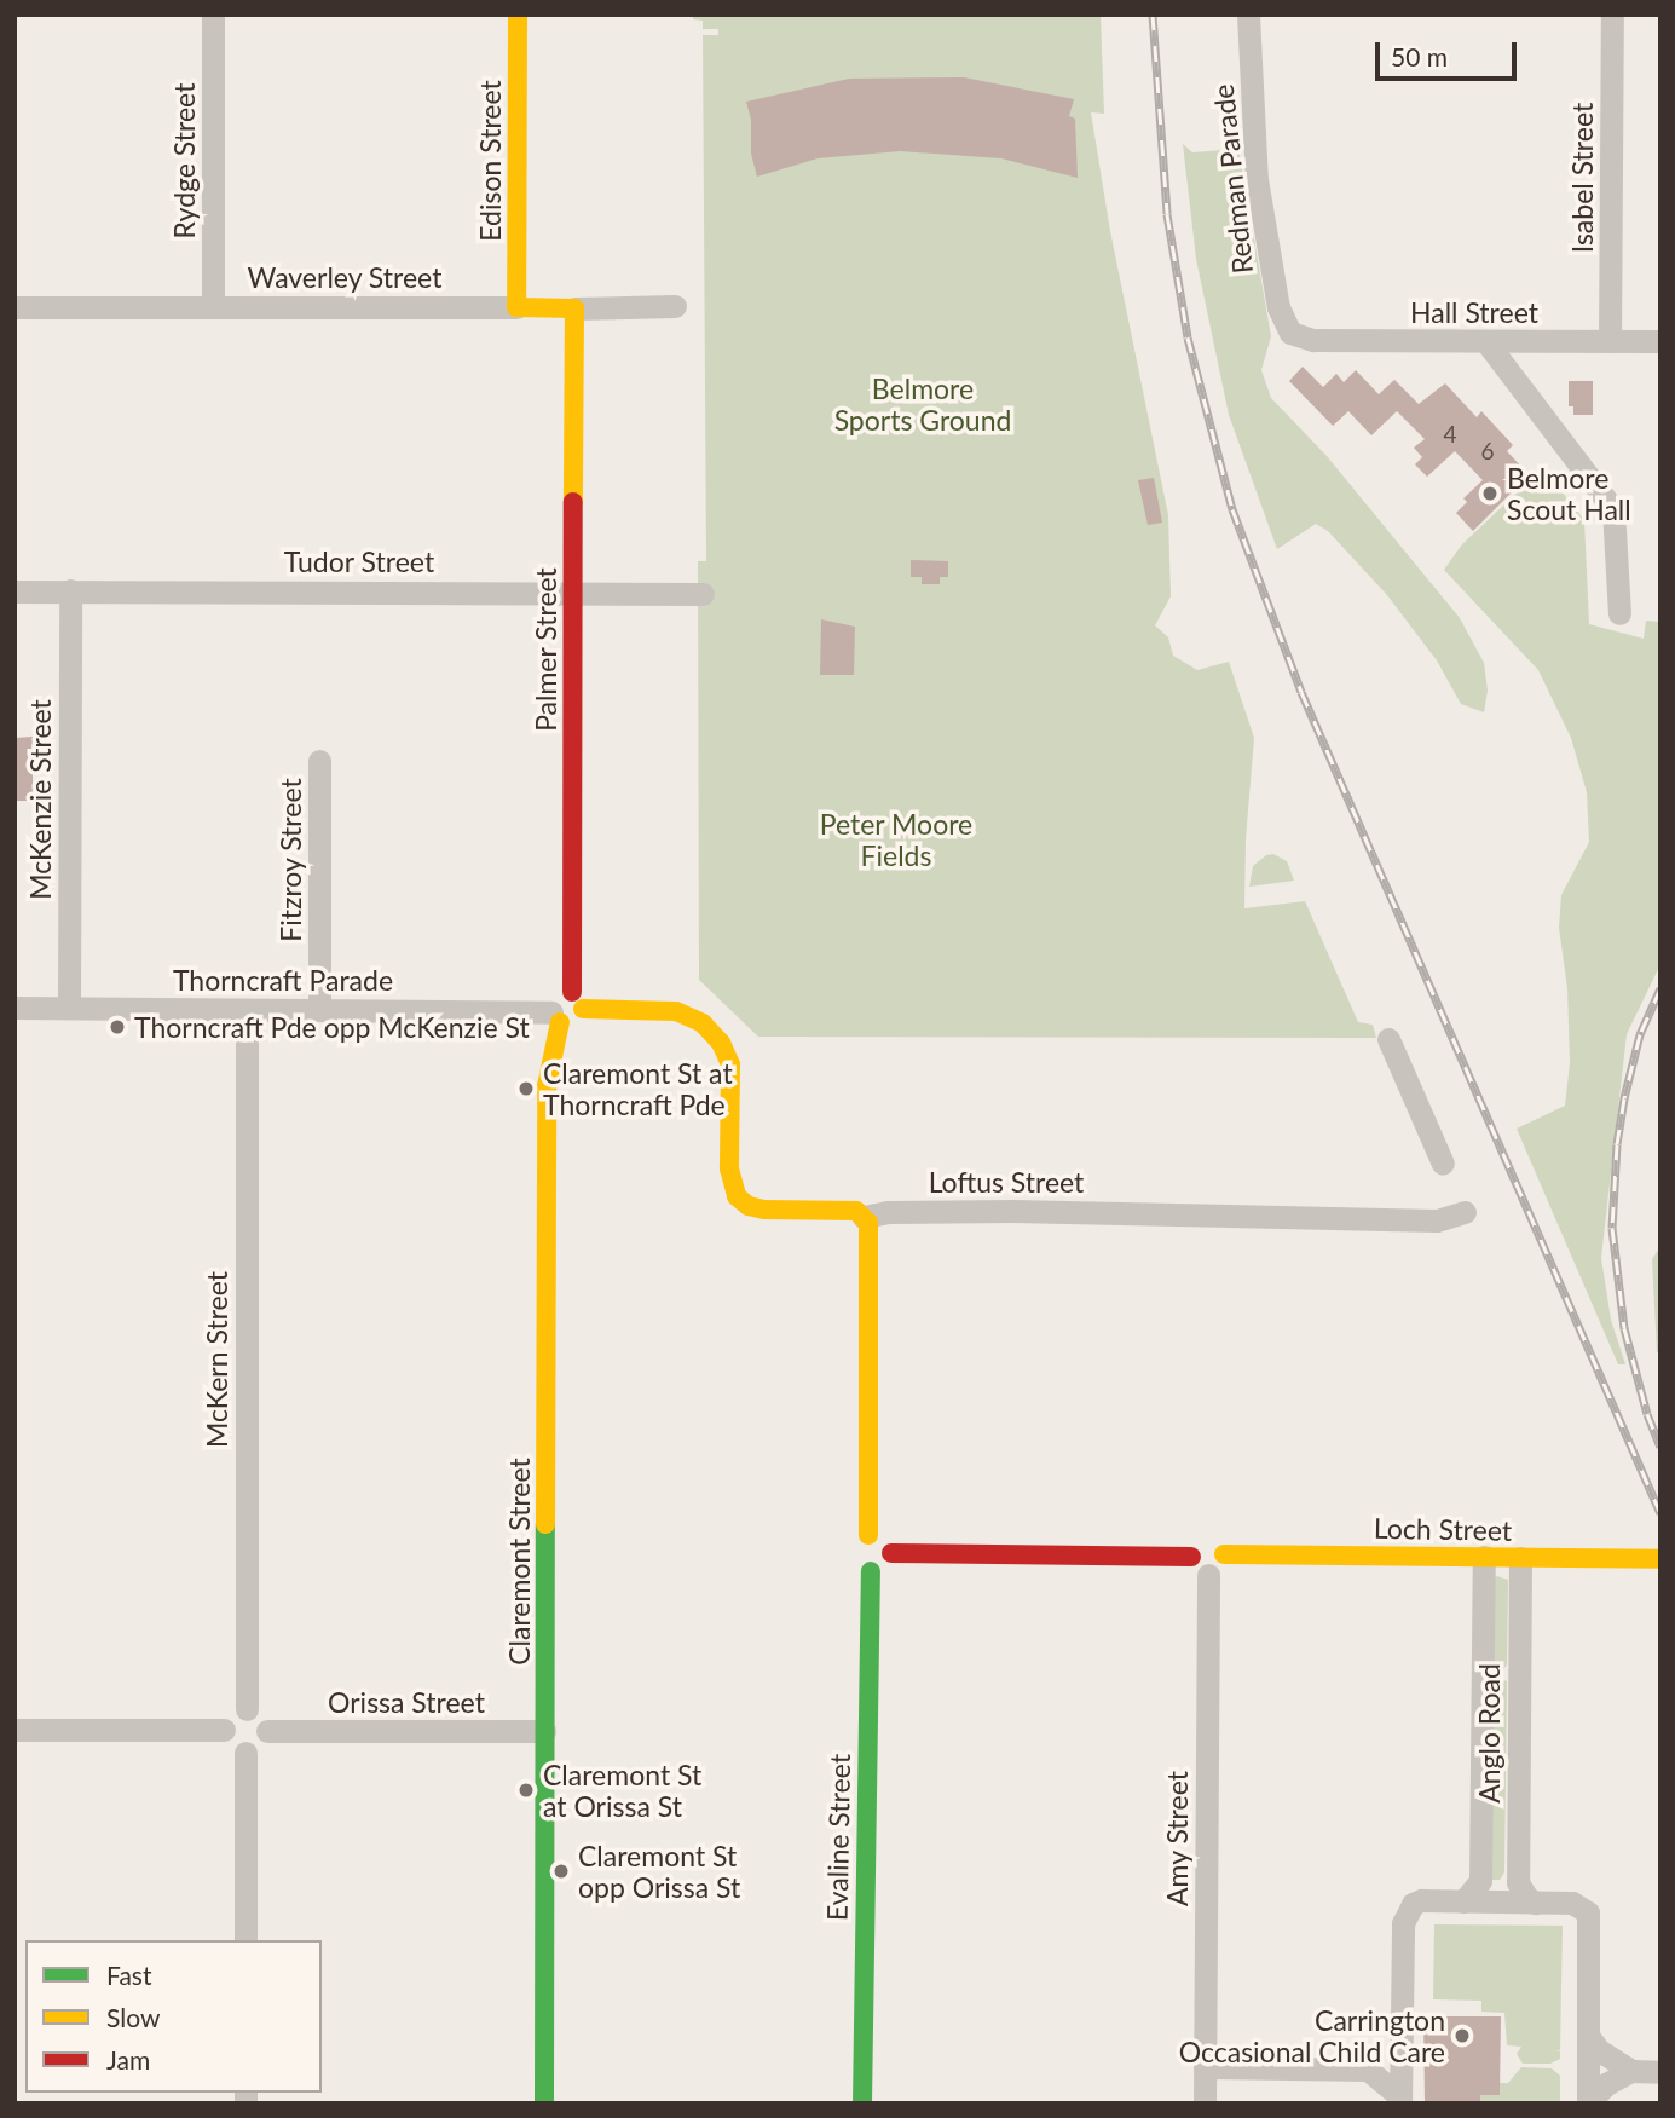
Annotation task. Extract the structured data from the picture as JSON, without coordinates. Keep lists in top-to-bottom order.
{
  "streets": {
    "street": [
      "Rydge Street",
      "Edison Street",
      "Isabel Street",
      "Redman Parade",
      "Waverley Street",
      "Hall Street",
      "Tudor Street",
      "Palmer Street",
      "McKenzie Street",
      "Fitzroy Street",
      "Thorncraft Parade",
      "Loftus Street",
      "McKern Street",
      "Loch Street",
      "Claremont Street",
      "Orissa Street",
      "Anglo Road",
      "Evaline Street",
      "Amy Street"
    ]
  },
  "crossings": [
    ["Rydge Street", "Waverley Street"],
    ["Edison Street", "Waverley Street"],
    ["Isabel Street", "Hall Street"],
    ["Redman Parade", "Hall Street"],
    ["Waverley Street", "Palmer Street"],
    ["Tudor Street", "Palmer Street"],
    ["Tudor Street", "McKenzie Street"],
    ["Palmer Street", "Loftus Street"],
    ["McKenzie Street", "Thorncraft Parade"],
    ["Fitzroy Street", "Thorncraft Parade"],
    ["Thorncraft Parade", "McKern Street"],
    ["Thorncraft Parade", "Claremont Street"],
    ["Loftus Street", "Evaline Street"],
    ["McKern Street", "Orissa Street"],
    ["Loch Street", "Anglo Road"],
    ["Claremont Street", "Orissa Street"]
  ],
  "parks": ["Belmore Sports Ground", "Peter Moore Fields"],
  "places": [
    "Belmore Scout Hall",
    "Thorncraft Pde opp McKenzie St",
    "Claremont St at Thorncraft Pde",
    "Claremont St at Orissa St",
    "Claremont St opp Orissa St",
    "Carrington Occasional Child Care"
  ],
  "house_numbers": ["4", "6"],
  "legend": ["Fast", "Slow", "Jam"],
  "scale_bar": "50 m"
}
